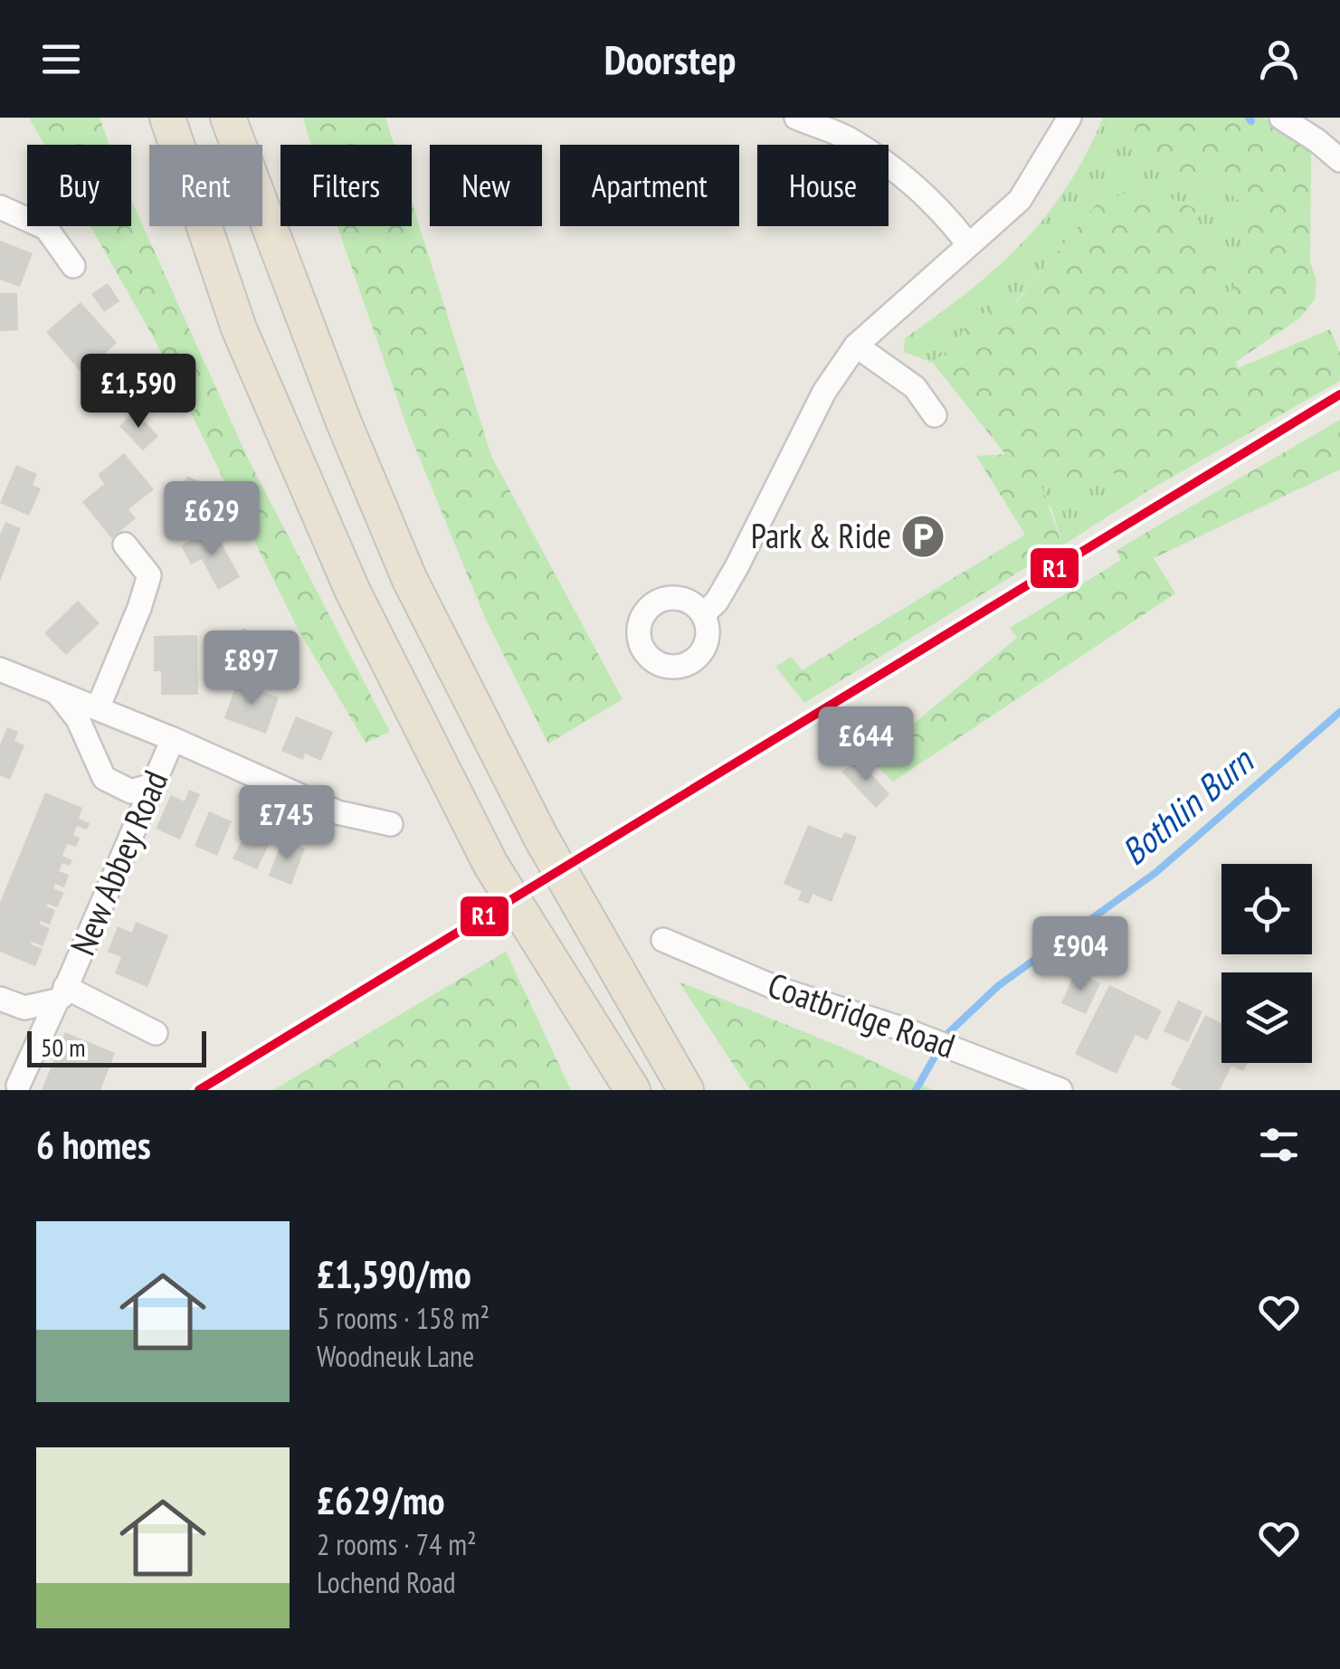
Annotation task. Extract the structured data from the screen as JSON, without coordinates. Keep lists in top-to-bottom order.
{
  "streets": {
    "street": ["New Abbey Road", "Coatbridge Road"]
  },
  "water": ["Bothlin Burn"],
  "places": {
    "parking": ["Park & Ride"]
  },
  "lines": ["transit line R1"],
  "scale_bar": "50 m",
  "page": {
    "header": "Doorstep",
    "chip": [
      "Buy",
      "Rent",
      "Filters",
      "New",
      "Apartment",
      "House"
    ],
    "price": [
      "£1,590",
      "£629",
      "£897",
      "£644",
      "£745",
      "£904"
    ],
    "scale": "50 m",
    "heading": "6 homes",
    "list": [
      {
        "name": "£1,590/mo",
        "note": "5 rooms · 158 m² · Woodneuk Lane"
      },
      {
        "name": "£629/mo",
        "note": "2 rooms · 74 m² · Lochend Road"
      }
    ]
  }
}
